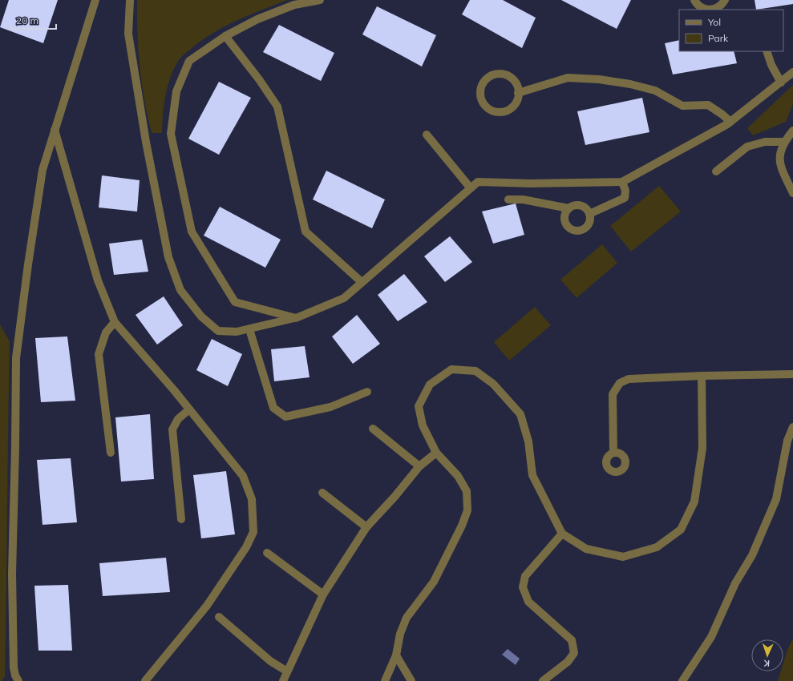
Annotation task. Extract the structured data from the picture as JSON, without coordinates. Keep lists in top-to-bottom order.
{
  "legend": ["Yol", "Park"],
  "scale_bar": "20 m",
  "north": "bottom"
}
